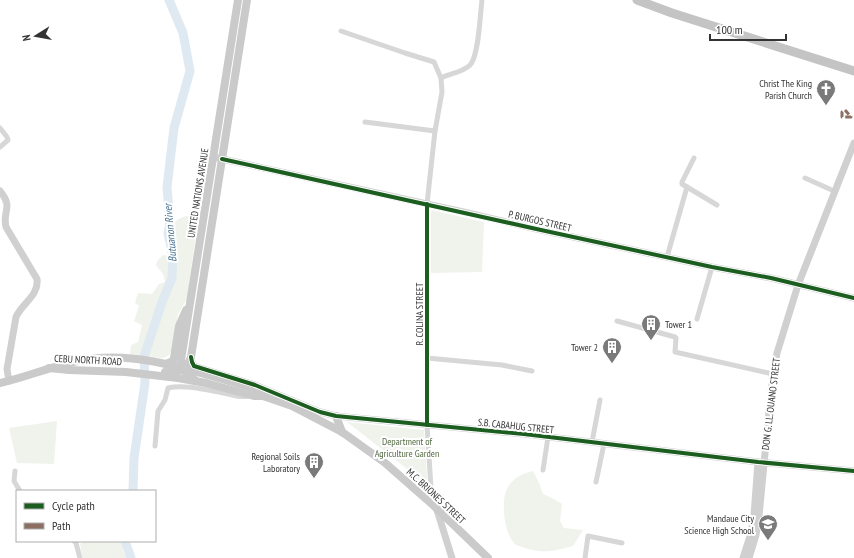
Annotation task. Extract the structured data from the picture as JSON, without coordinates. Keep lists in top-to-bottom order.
{
  "streets": {
    "main road": ["UNITED NATIONS AVENUE", "CEBU NORTH ROAD", "M.C. BRIONES STREET"],
    "street": [
      "P. BURGOS STREET",
      "R. COLINA STREET",
      "DON G. LL. OUANO STREET",
      "S.B. CABAHUG STREET"
    ]
  },
  "crossings": [
    ["UNITED NATIONS AVENUE", "P. BURGOS STREET"],
    ["UNITED NATIONS AVENUE", "S.B. CABAHUG STREET"],
    ["UNITED NATIONS AVENUE", "M.C. BRIONES STREET"],
    ["P. BURGOS STREET", "R. COLINA STREET"],
    ["P. BURGOS STREET", "DON G. LL. OUANO STREET"],
    ["R. COLINA STREET", "S.B. CABAHUG STREET"],
    ["R. COLINA STREET", "M.C. BRIONES STREET"],
    ["CEBU NORTH ROAD", "M.C. BRIONES STREET"],
    ["DON G. LL. OUANO STREET", "S.B. CABAHUG STREET"]
  ],
  "water": ["Butuanon River"],
  "parks": ["Department of Agriculture Garden"],
  "places": {
    "church": ["Christ The King Parish Church"],
    "building": ["Tower 1", "Tower 2", "Regional Soils Laboratory"],
    "school or university": ["Mandaue City Science High School"]
  },
  "legend": ["Cycle path", "Path"],
  "scale_bar": "100 m",
  "north": "left"
}
